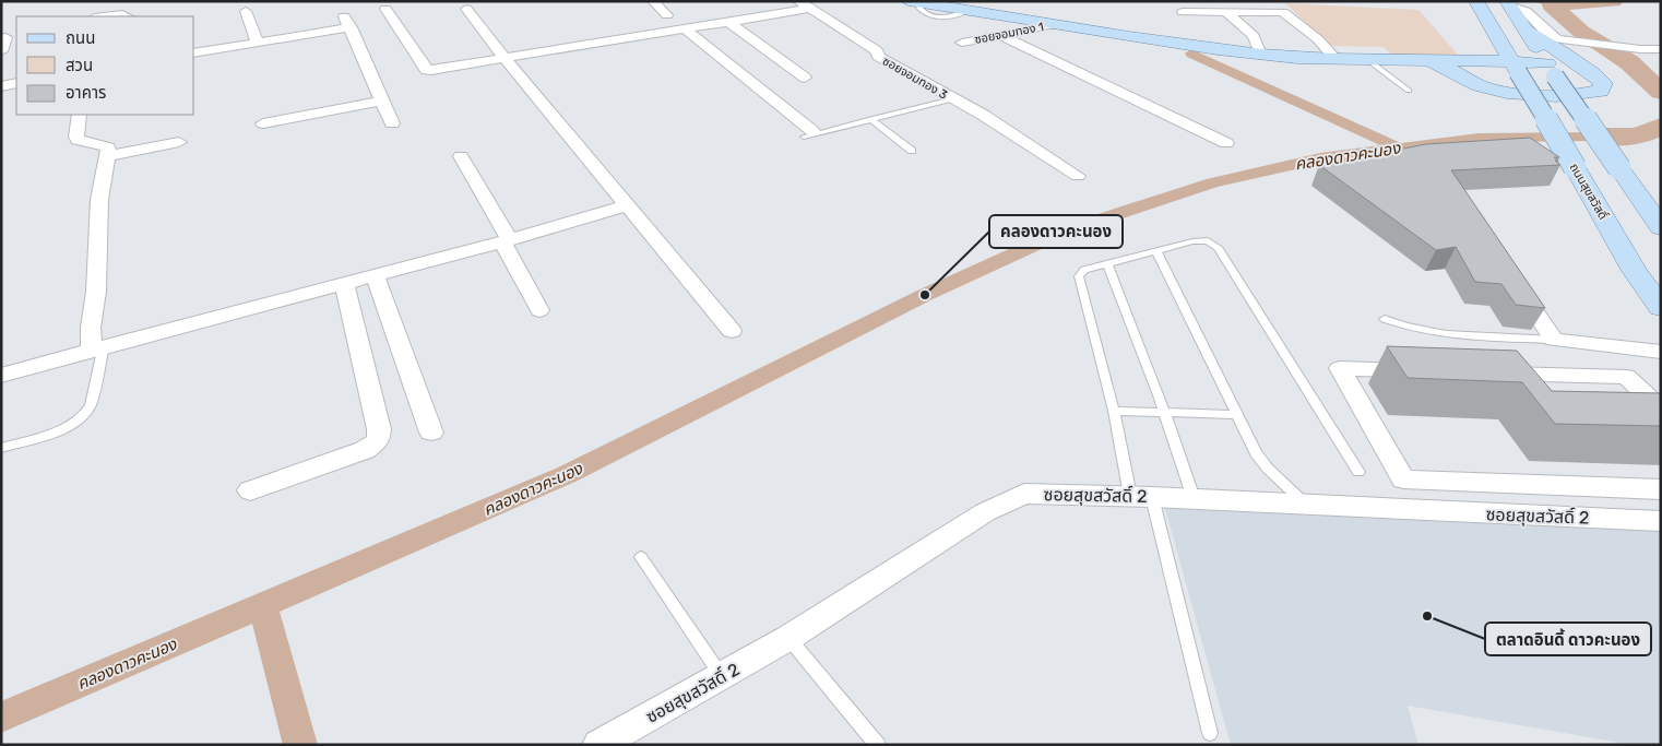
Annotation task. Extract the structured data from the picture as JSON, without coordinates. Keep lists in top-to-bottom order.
{
  "streets": {
    "main road": ["ถนนสุขสวัสดิ์"],
    "street": ["ซอยจอมทอง 1", "ซอยจอมทอง 3", "ซอยสุขสวัสดิ์ 2"]
  },
  "water": ["คลองดาวคะนอง"],
  "places": ["คลองดาวคะนอง", "ตลาดอินดี้ ดาวคะนอง"],
  "legend": ["ถนน", "สวน", "อาคาร"]
}
